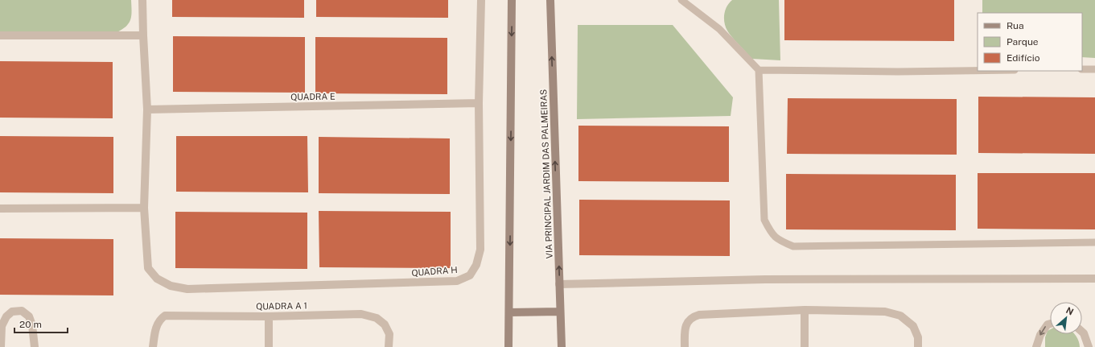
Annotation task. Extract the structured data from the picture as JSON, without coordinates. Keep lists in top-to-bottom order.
{
  "streets": {
    "street": [
      "QUADRA E",
      "VIA PRINCIPAL JARDIM DAS PALMEIRAS",
      "QUADRA H",
      "QUADRA A 1"
    ]
  },
  "crossings": [
    ["QUADRA E", "QUADRA H"]
  ],
  "legend": ["Rua", "Parque", "Edifício"],
  "scale_bar": "20 m",
  "north": "top right"
}
